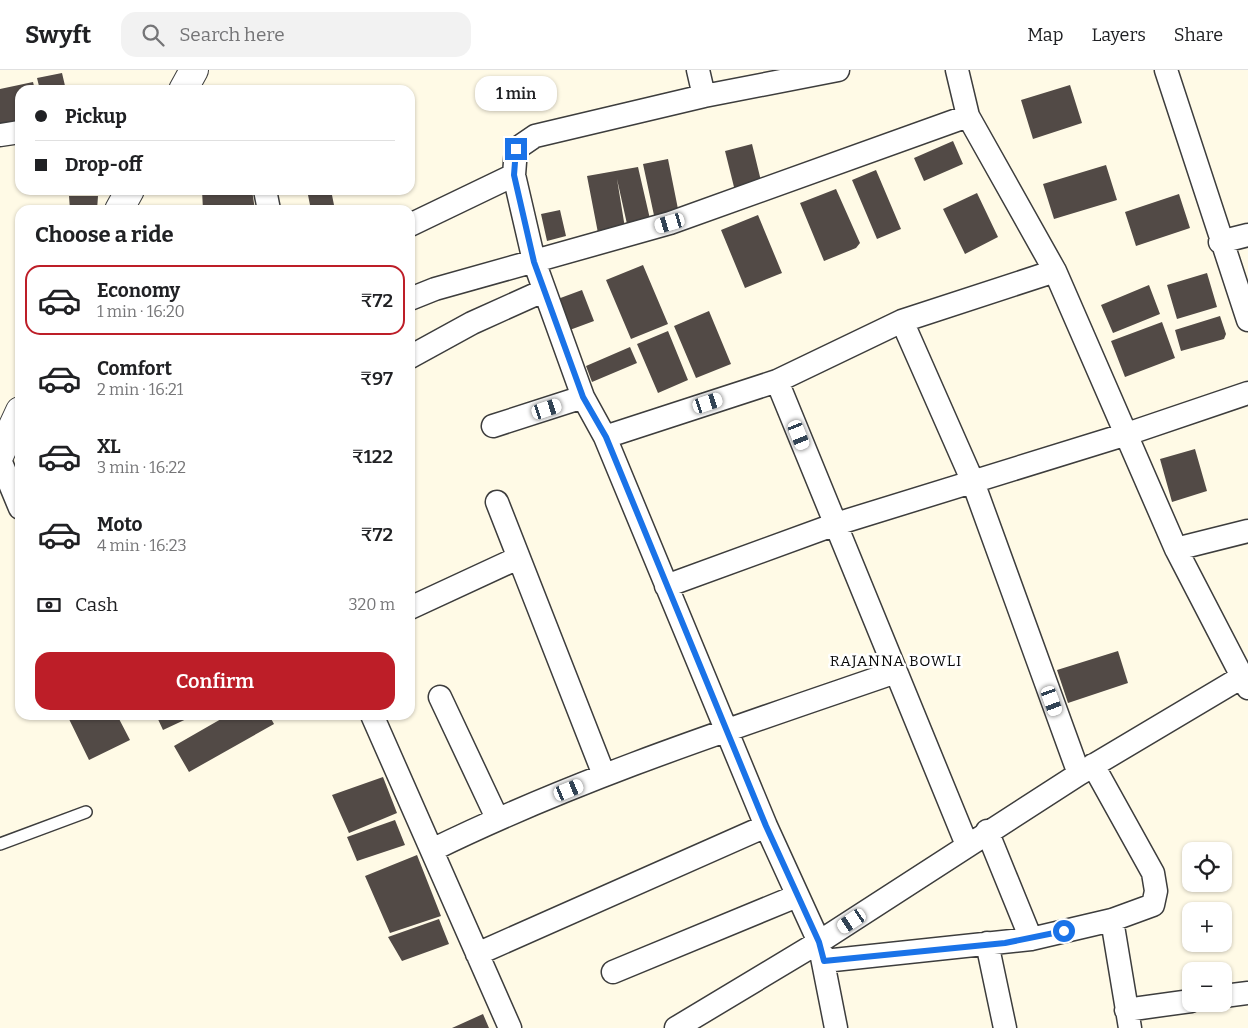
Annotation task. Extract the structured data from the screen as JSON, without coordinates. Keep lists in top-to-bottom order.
{
  "districts": ["RAJANNA BOWLI"],
  "page": {
    "header": "Swyft",
    "search": "Search here",
    "nav": ["Map", "Layers", "Share"],
    "bubble": "1 min",
    "banner": ["Pickup", "Drop-off"],
    "heading": "Choose a ride",
    "list": [
      {
        "name": "Economy",
        "note": "1 min · 16:20",
        "value": "₹72"
      },
      {
        "name": "Comfort",
        "note": "2 min · 16:21",
        "value": "₹97"
      },
      {
        "name": "XL",
        "note": "3 min · 16:22",
        "value": "₹122"
      },
      {
        "name": "Moto",
        "note": "4 min · 16:23",
        "value": "₹72"
      }
    ],
    "pay": ["Cash", "320 m"],
    "buttons": "Confirm",
    "map_buttons": ["+", "−"]
  }
}
